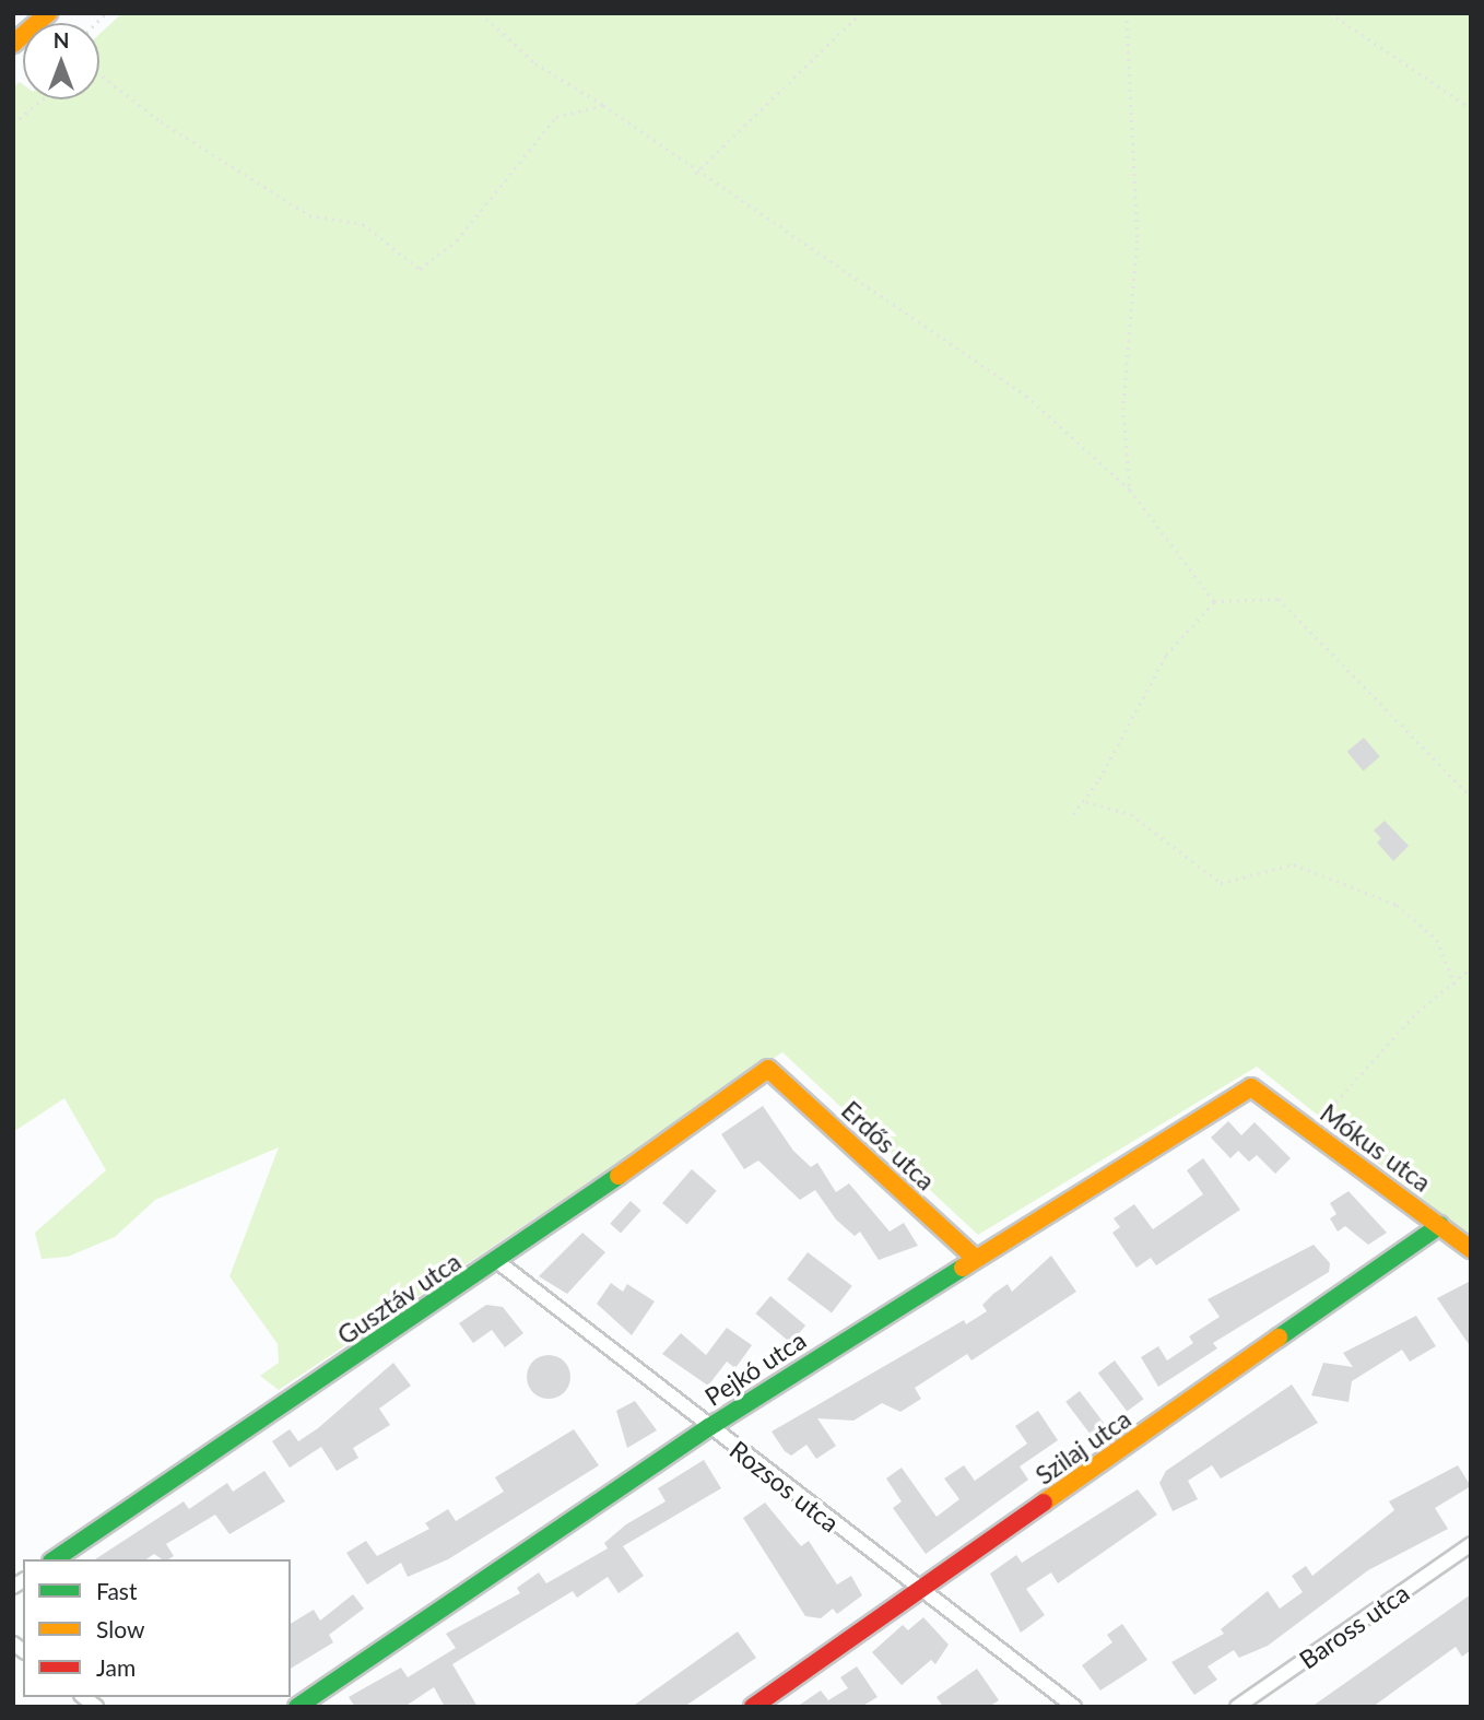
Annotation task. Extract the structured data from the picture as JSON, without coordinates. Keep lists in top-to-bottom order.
{
  "streets": {
    "street": [
      "Erdős utca",
      "Mókus utca",
      "Gusztáv utca",
      "Pejkó utca",
      "Szilaj utca",
      "Rozsos utca",
      "Baross utca"
    ]
  },
  "crossings": [
    ["Erdős utca", "Gusztáv utca"],
    ["Erdős utca", "Pejkó utca"],
    ["Mókus utca", "Pejkó utca"],
    ["Mókus utca", "Szilaj utca"],
    ["Gusztáv utca", "Rozsos utca"],
    ["Pejkó utca", "Rozsos utca"],
    ["Szilaj utca", "Rozsos utca"]
  ],
  "legend": ["Fast", "Slow", "Jam"],
  "north": "top"
}
